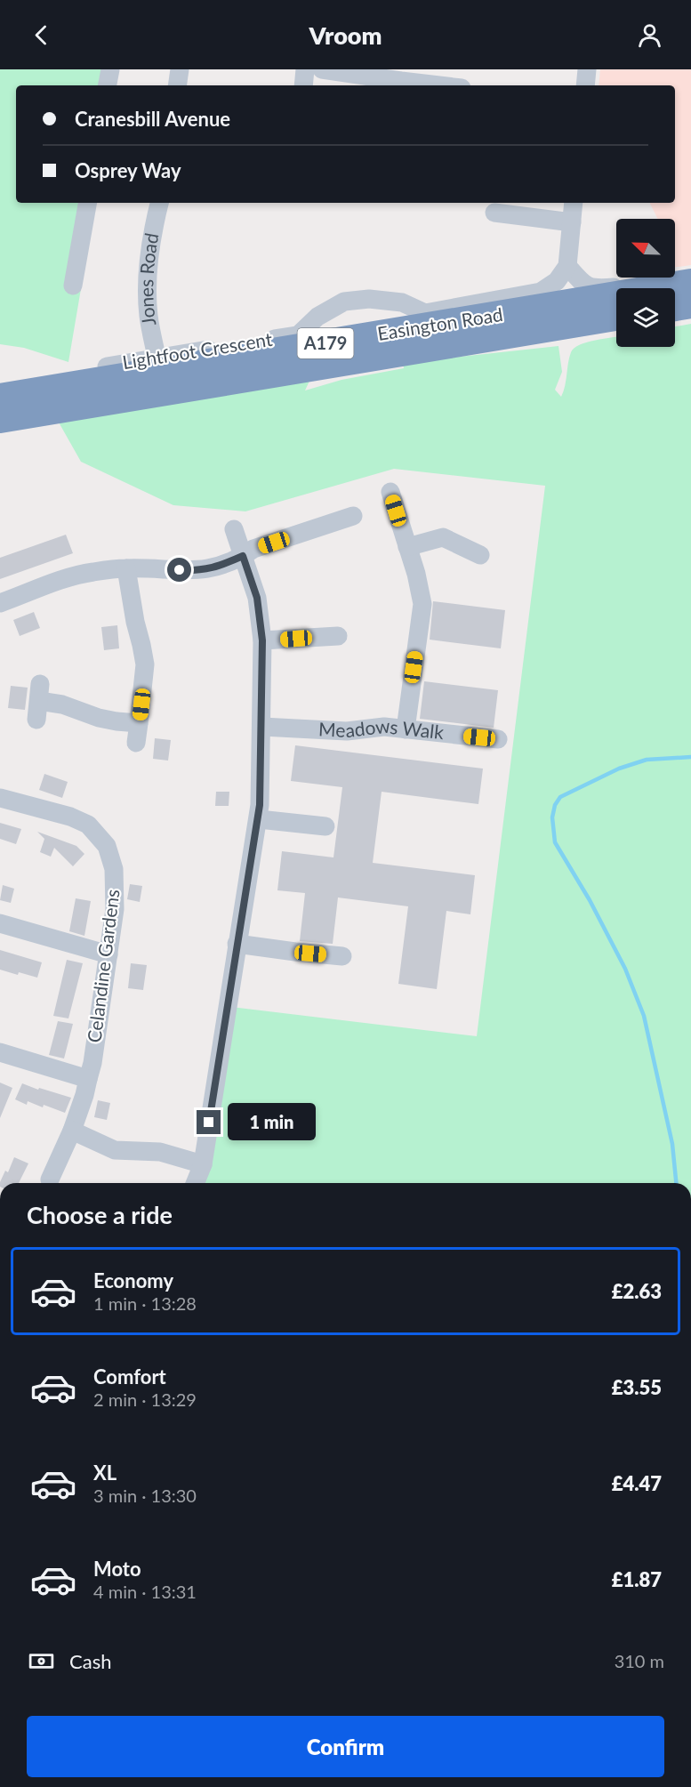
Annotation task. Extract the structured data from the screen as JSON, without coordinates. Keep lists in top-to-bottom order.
{
  "streets": {
    "highway": ["Easington Road", "A179"],
    "street": [
      "Jones Road",
      "Lightfoot Crescent",
      "Meadows Walk",
      "Celandine Gardens"
    ]
  },
  "crossings": [
    ["Jones Road", "Lightfoot Crescent"],
    ["Easington Road", "Lightfoot Crescent"]
  ],
  "north": "top left",
  "page": {
    "header": "Vroom",
    "banner": ["Cranesbill Avenue", "Osprey Way"],
    "bubble": "1 min",
    "heading": "Choose a ride",
    "list": [
      {
        "name": "Economy",
        "note": "1 min · 13:28",
        "value": "£2.63"
      },
      {
        "name": "Comfort",
        "note": "2 min · 13:29",
        "value": "£3.55"
      },
      {
        "name": "XL",
        "note": "3 min · 13:30",
        "value": "£4.47"
      },
      {
        "name": "Moto",
        "note": "4 min · 13:31",
        "value": "£1.87"
      }
    ],
    "pay": ["Cash", "310 m"],
    "buttons": "Confirm"
  }
}
